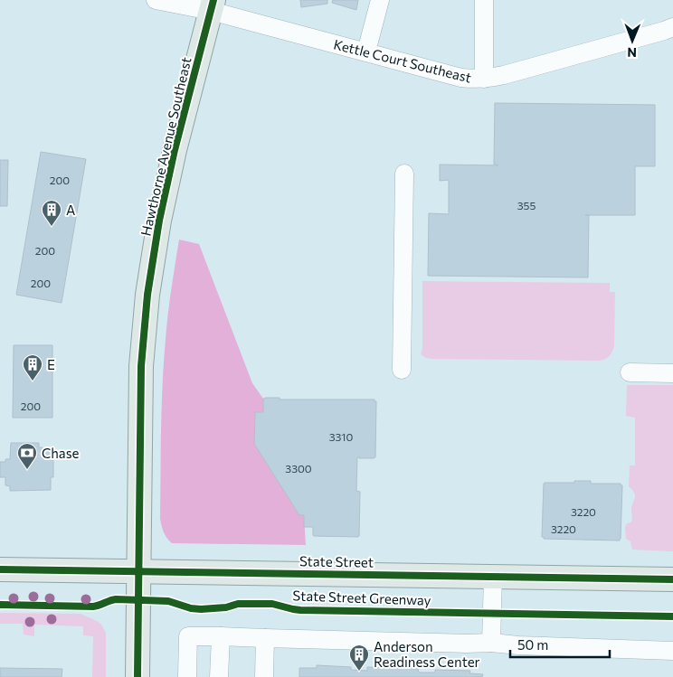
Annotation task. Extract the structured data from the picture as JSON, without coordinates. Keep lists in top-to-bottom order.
{
  "streets": {
    "main road": ["Hawthorne Avenue Southeast", "State Street"],
    "street": ["Kettle Court Southeast"],
    "cycle path": ["State Street Greenway"]
  },
  "crossings": [
    ["Kettle Court Southeast", "Hawthorne Avenue Southeast"],
    ["Hawthorne Avenue Southeast", "State Street"]
  ],
  "places": {
    "building": ["A", "E", "Anderson Readiness Center"],
    "bank": ["Chase"]
  },
  "house_numbers": [
    "200",
    "355",
    "200",
    "200",
    "200",
    "3310",
    "3300",
    "3220",
    "3220"
  ],
  "scale_bar": "50 m",
  "north": "bottom"
}
